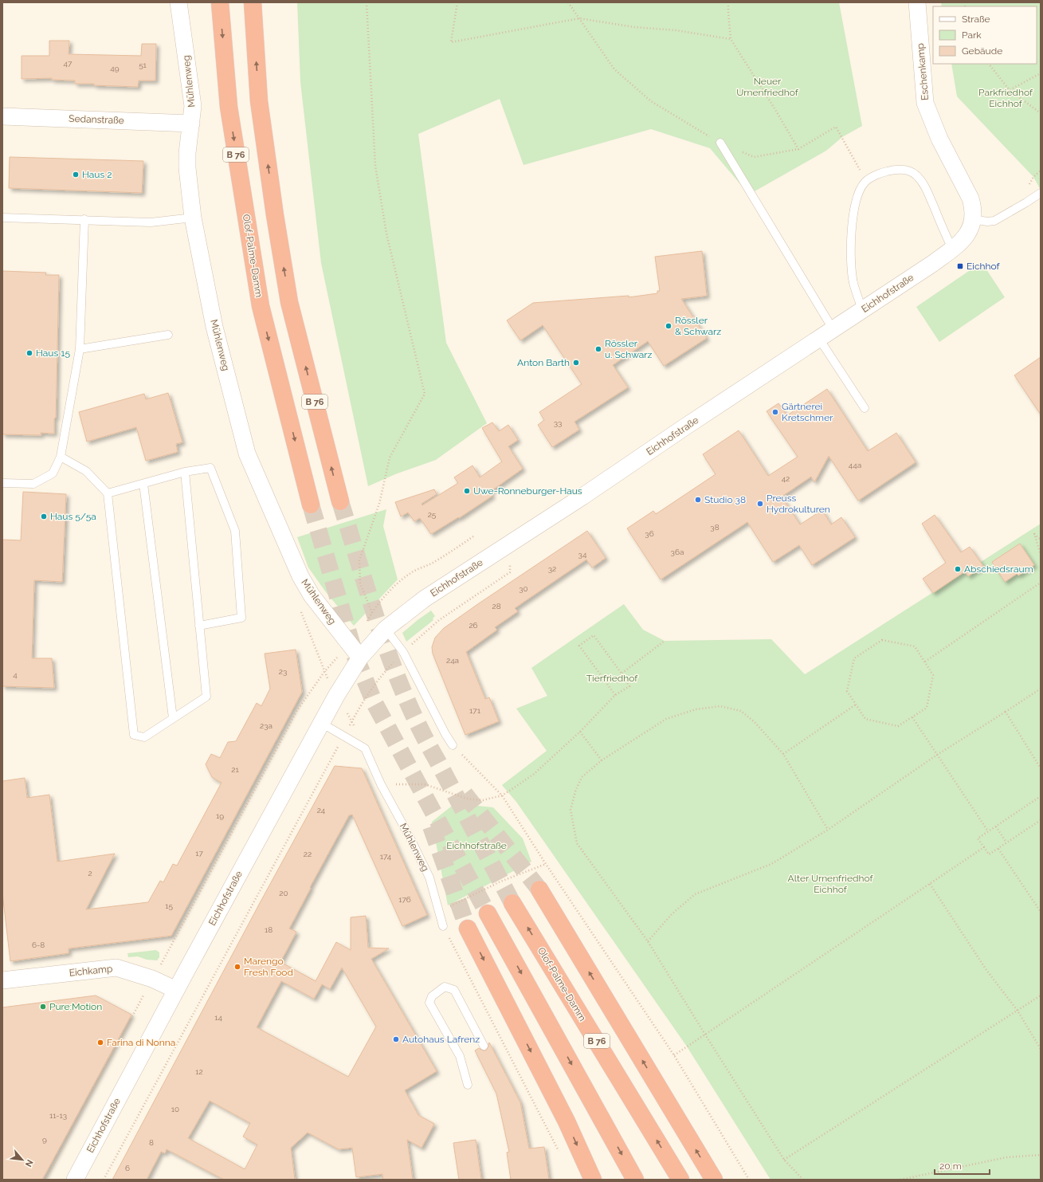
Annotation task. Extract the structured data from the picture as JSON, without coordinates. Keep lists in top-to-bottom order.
{
  "streets": {
    "highway": ["B 76", "Olof-Palme-Damm"],
    "street": [
      "Eschenkamp",
      "Mühlenweg",
      "Sedanstraße",
      "Eichhofstraße",
      "Eichkamp"
    ]
  },
  "crossings": [
    ["Eschenkamp", "Eichhofstraße"],
    ["Mühlenweg", "Sedanstraße"],
    ["Mühlenweg", "Eichhofstraße"],
    ["Eichhofstraße", "Eichkamp"]
  ],
  "parks": [
    "Neuer Urnenfriedhof",
    "Parkfriedhof Eichhof",
    "Tierfriedhof",
    "Eichhofstraße",
    "Alter Urnenfriedhof Eichhof"
  ],
  "places": {
    "other": [
      "Haus 2",
      "Rössler & Schwarz",
      "Rössler u. Schwarz",
      "Haus 15",
      "Anton Barth",
      "Gärtnerei Kretschmer",
      "Uwe-Ronneburger-Haus",
      "Studio 38",
      "Preuss Hydrokulturen",
      "Haus 5/5a",
      "Abschiedsraum",
      "Marengo Fresh Food",
      "Pure:Motion",
      "Autohaus Lafrenz",
      "Farina di Nonna"
    ],
    "transit": ["Eichhof"]
  },
  "house_numbers": [
    "47",
    "51",
    "49",
    "33",
    "44a",
    "42",
    "25",
    "38",
    "36",
    "36a",
    "34",
    "32",
    "30",
    "28",
    "26",
    "24a",
    "23",
    "4",
    "171",
    "23a",
    "21",
    "24",
    "19",
    "17",
    "22",
    "174",
    "2",
    "20",
    "176",
    "15",
    "18",
    "6-8",
    "14",
    "12",
    "10",
    "11-13",
    "9",
    "8",
    "6"
  ],
  "legend": ["Straße", "Park", "Gebäude"],
  "scale_bar": "20 m",
  "north": "bottom right"
}
